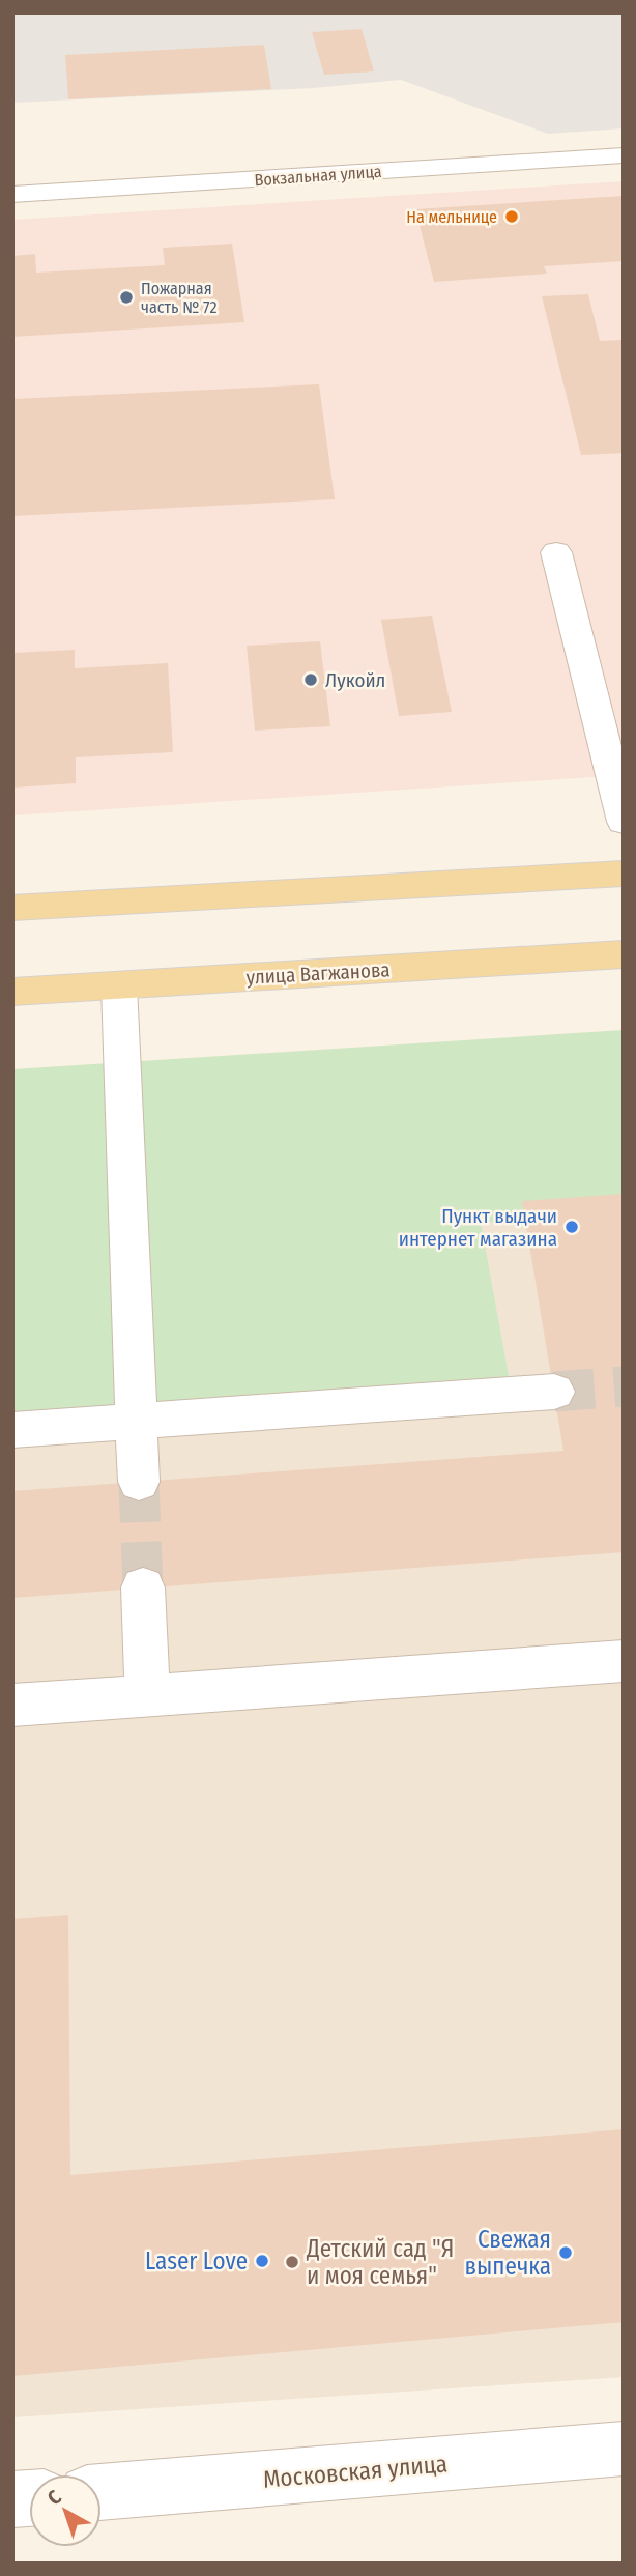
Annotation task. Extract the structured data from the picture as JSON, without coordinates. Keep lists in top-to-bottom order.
{
  "streets": {
    "main road": ["улица Вагжанова"],
    "street": ["Вокзальная улица", "Московская улица"]
  },
  "places": [
    "На мельнице",
    "Пожарная часть № 72",
    "Лукойл",
    "Пункт выдачи интернет магазина",
    "Свежая выпечка",
    "Laser Love",
    "Детский сад \"Я и моя семья\""
  ],
  "north": "top left"
}
